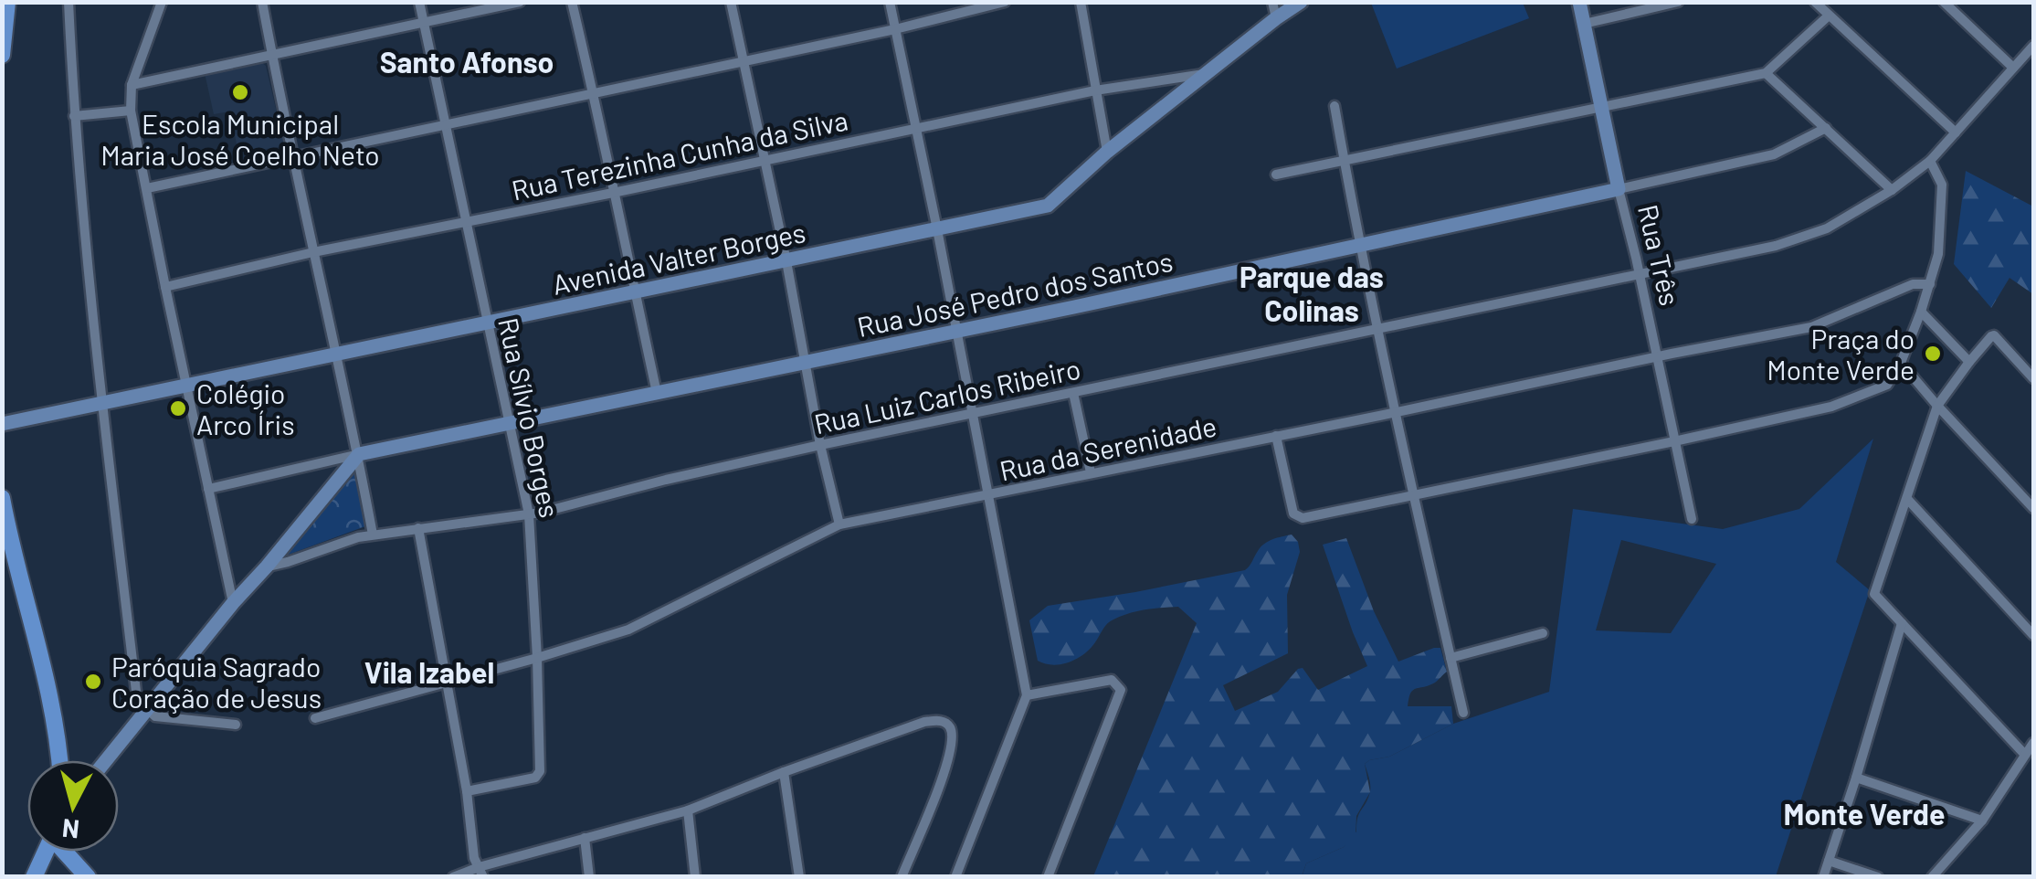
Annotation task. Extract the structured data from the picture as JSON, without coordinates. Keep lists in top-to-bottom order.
{
  "streets": {
    "street": [
      "Rua Terezinha Cunha da Silva",
      "Rua Três",
      "Avenida Valter Borges",
      "Rua José Pedro dos Santos",
      "Rua Luiz Carlos Ribeiro",
      "Rua Sílvio Borges",
      "Rua da Serenidade"
    ]
  },
  "crossings": [
    ["Rua Terezinha Cunha da Silva", "Avenida Valter Borges"],
    ["Rua Terezinha Cunha da Silva", "Rua Sílvio Borges"],
    ["Rua Três", "Rua José Pedro dos Santos"],
    ["Rua Três", "Rua Luiz Carlos Ribeiro"],
    ["Rua Três", "Rua da Serenidade"],
    ["Avenida Valter Borges", "Rua Sílvio Borges"],
    ["Rua José Pedro dos Santos", "Rua Sílvio Borges"],
    ["Rua Luiz Carlos Ribeiro", "Rua Sílvio Borges"],
    ["Rua Sílvio Borges", "Rua da Serenidade"]
  ],
  "districts": [
    "Santo Afonso",
    "Parque das Colinas",
    "Vila Izabel",
    "Monte Verde"
  ],
  "places": [
    "Escola Municipal Maria José Coelho Neto",
    "Praça do Monte Verde",
    "Colégio Arco Íris",
    "Paróquia Sagrado Coração de Jesus"
  ],
  "north": "bottom"
}
